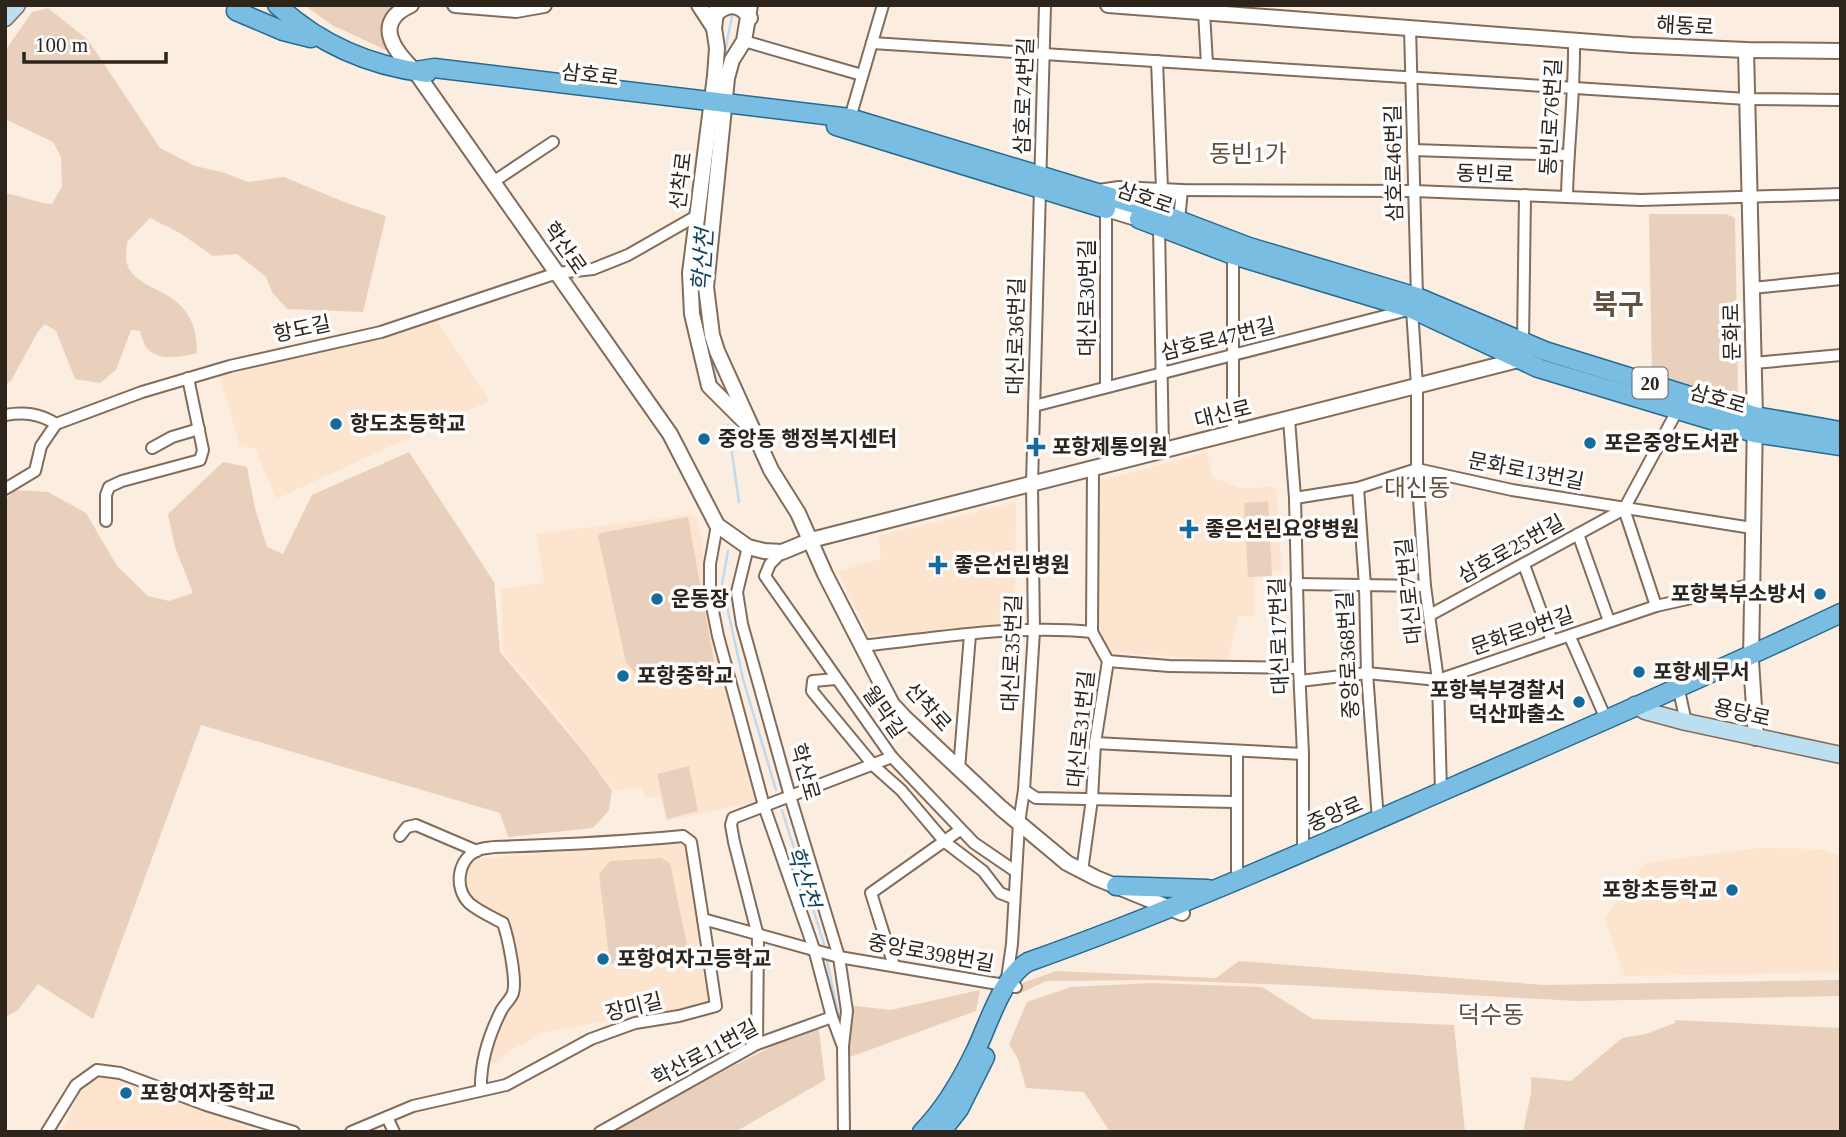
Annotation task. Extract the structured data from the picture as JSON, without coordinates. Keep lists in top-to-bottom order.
{
  "streets": {
    "main road": [
      "삼호로",
      "20",
      "용당로",
      "중앙로"
    ],
    "street": [
      "해동로",
      "삼호로74번길",
      "동빈로76번길",
      "삼호로46번길",
      "동빈로",
      "선착로",
      "학산로",
      "대신로30번길",
      "항도길",
      "문화로",
      "대신로36번길",
      "삼호로47번길",
      "대신로",
      "문화로13번길",
      "삼호로25번길",
      "대신로7번길",
      "문화로9번길",
      "대신로17번길",
      "대신로35번길",
      "중앙로368번길",
      "월막길",
      "대신로31번길",
      "중앙로398번길",
      "장미길",
      "학산로11번길"
    ]
  },
  "crossings": [
    ["해동로", "동빈로76번길"],
    ["해동로", "삼호로46번길"],
    ["해동로", "문화로"],
    ["삼호로", "삼호로74번길"],
    ["삼호로", "삼호로46번길"],
    ["삼호로", "동빈로"],
    ["삼호로", "선착로"],
    ["삼호로", "학산로"],
    ["삼호로", "대신로30번길"],
    ["삼호로", "문화로"],
    ["삼호로", "대신로36번길"],
    ["삼호로", "삼호로47번길"],
    ["삼호로", "대신로"],
    ["삼호로74번길", "대신로36번길"],
    ["동빈로76번길", "동빈로"],
    ["삼호로46번길", "동빈로"],
    ["삼호로46번길", "삼호로47번길"],
    ["삼호로46번길", "대신로"],
    ["삼호로46번길", "대신로7번길"],
    ["동빈로", "문화로"],
    ["선착로", "항도길"],
    ["선착로", "대신로"],
    ["선착로", "대신로35번길"],
    ["선착로", "대신로31번길"],
    ["선착로", "중앙로"],
    ["학산로", "항도길"],
    ["학산로", "중앙로398번길"],
    ["학산로", "학산로11번길"],
    ["대신로30번길", "삼호로47번길"],
    ["문화로", "문화로13번길"],
    ["문화로", "문화로9번길"],
    ["문화로", "용당로"],
    ["문화로", "중앙로"],
    ["대신로36번길", "삼호로47번길"],
    ["대신로36번길", "대신로"],
    ["대신로36번길", "대신로35번길"],
    ["대신로", "대신로7번길"],
    ["대신로", "대신로17번길"],
    ["대신로", "대신로35번길"],
    ["대신로", "월막길"],
    ["대신로", "대신로31번길"],
    ["문화로13번길", "삼호로25번길"],
    ["문화로13번길", "대신로7번길"],
    ["삼호로25번길", "대신로7번길"],
    ["대신로7번길", "문화로9번길"],
    ["대신로7번길", "중앙로"],
    ["문화로9번길", "대신로17번길"],
    ["문화로9번길", "중앙로368번길"],
    ["대신로17번길", "중앙로"],
    ["대신로35번길", "월막길"],
    ["대신로35번길", "중앙로"],
    ["대신로35번길", "중앙로398번길"],
    ["중앙로368번길", "중앙로"],
    ["용당로", "중앙로"],
    ["중앙로", "중앙로398번길"]
  ],
  "districts": [
    "동빈1가",
    "북구",
    "대신동",
    "덕수동"
  ],
  "water": ["학산천"],
  "places": {
    "other": [
      "항도초등학교",
      "중앙동 행정복지센터",
      "포은중앙도서관",
      "포항북부소방서",
      "운동장",
      "포항세무서",
      "포항중학교",
      "포항북부경찰서 덕산파출소",
      "포항초등학교",
      "포항여자고등학교",
      "포항여자중학교"
    ],
    "health": ["포항제통의원", "좋은선린요양병원", "좋은선린병원"]
  },
  "scale_bar": "100 m"
}
